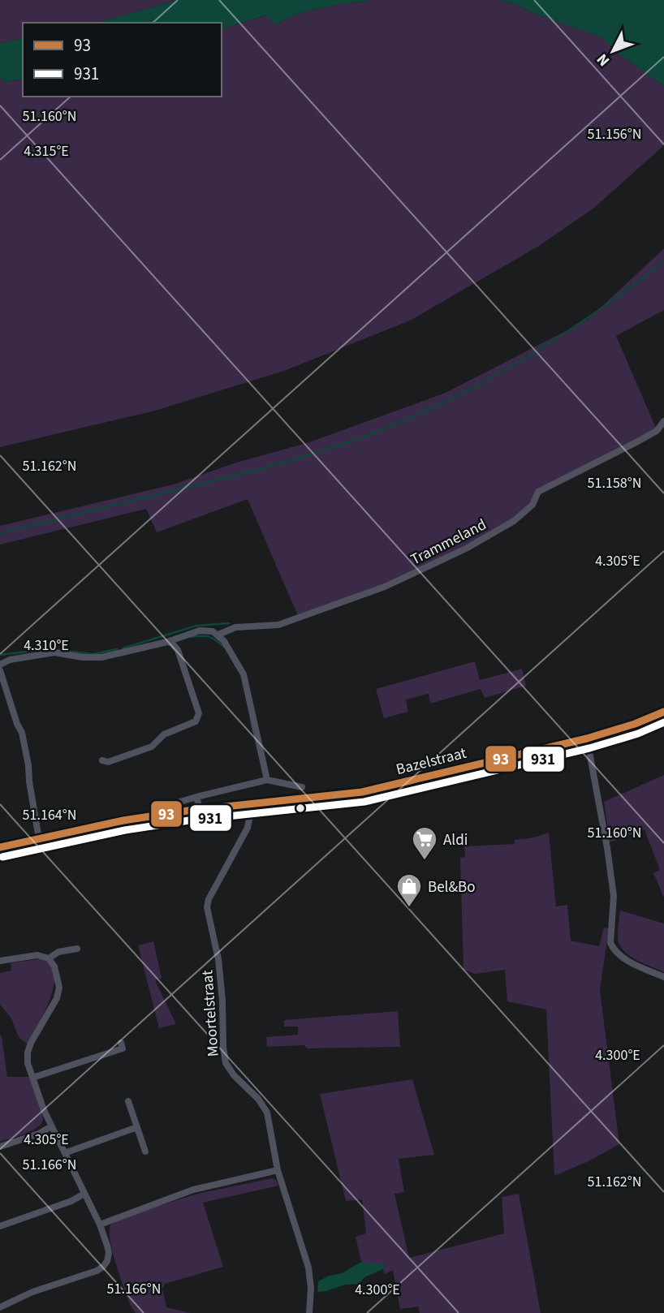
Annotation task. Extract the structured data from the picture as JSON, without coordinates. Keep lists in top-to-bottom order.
{
  "streets": {
    "main road": ["Bazelstraat"],
    "street": ["Trammeland", "Moortelstraat"]
  },
  "crossings": [
    ["Bazelstraat", "Moortelstraat"]
  ],
  "places": {
    "supermarket": ["Aldi"],
    "shop": ["Bel&Bo"]
  },
  "lines": ["transit line 93", "transit line 931"],
  "legend": ["93", "931"],
  "north": "bottom left",
  "coordinates": [
    "51.160°N",
    "51.156°N",
    "4.315°E",
    "51.162°N",
    "51.158°N",
    "4.305°E",
    "4.310°E",
    "51.164°N",
    "4.300°E",
    "51.166°N"
  ]
}
